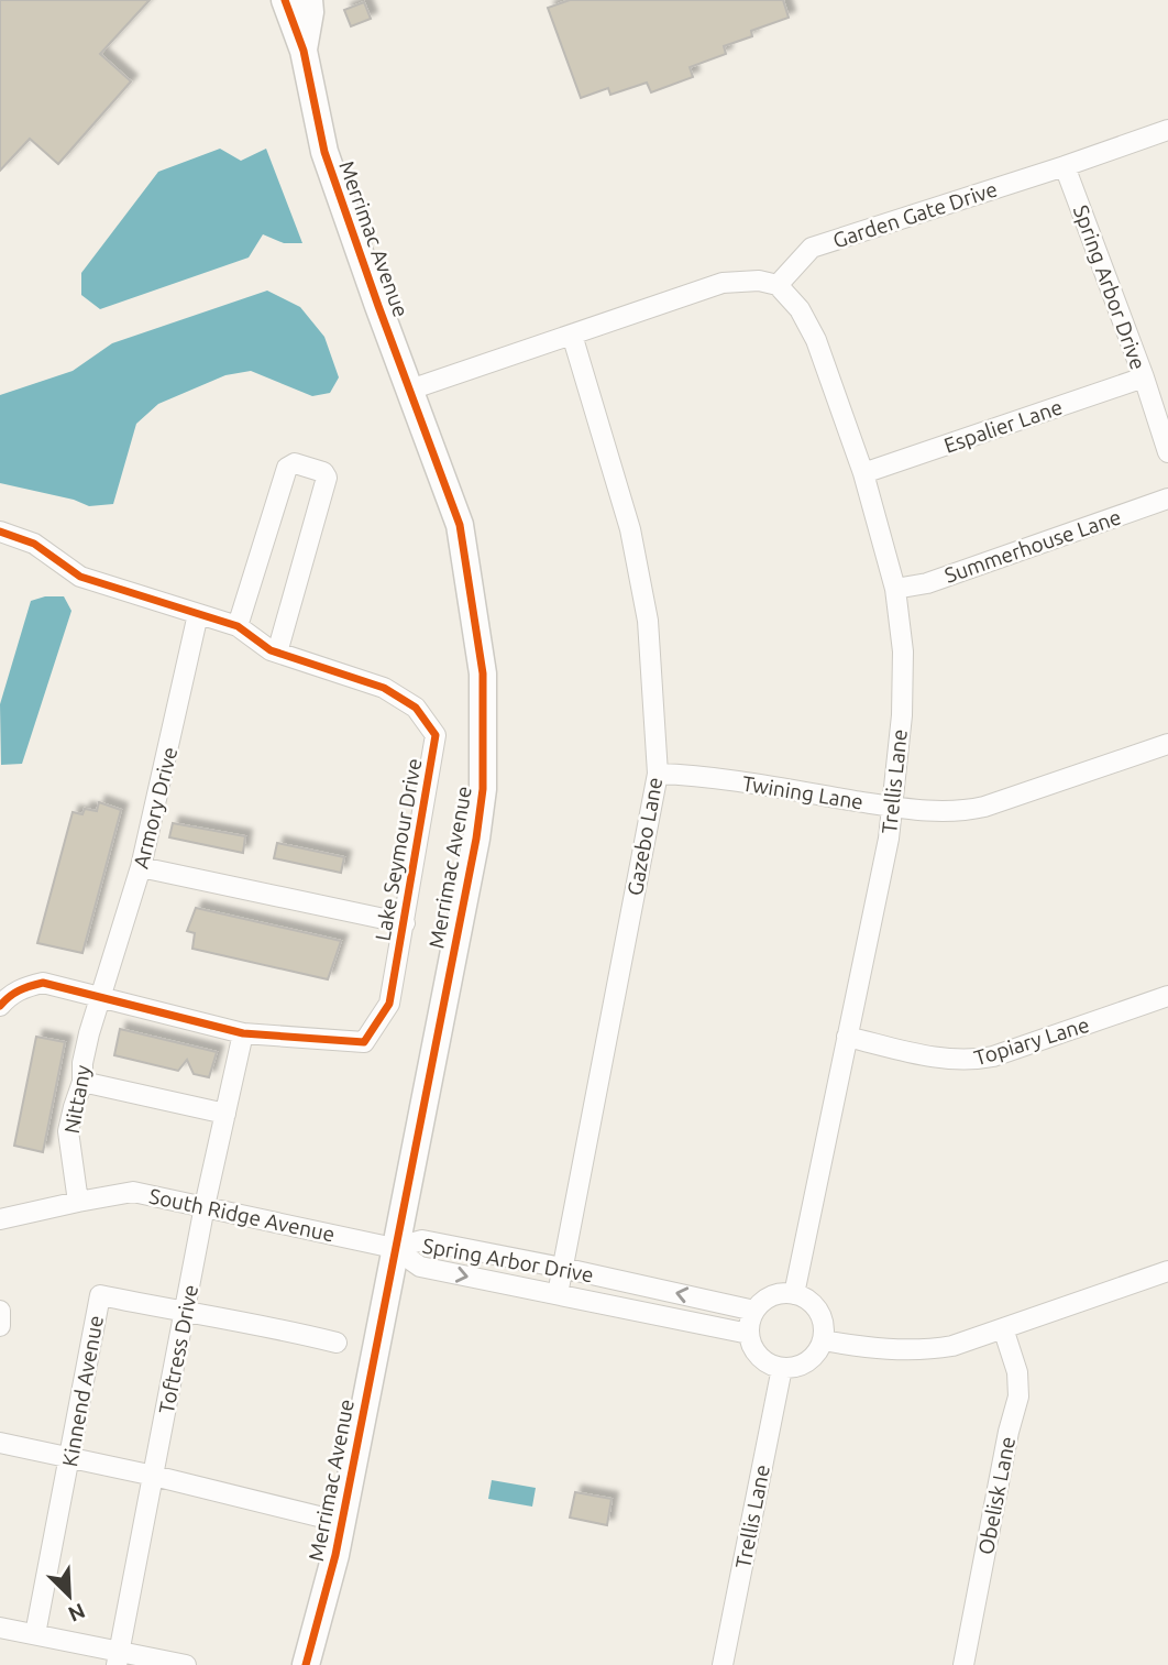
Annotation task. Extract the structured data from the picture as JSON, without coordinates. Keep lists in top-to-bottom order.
{
  "streets": {
    "street": [
      "Garden Gate Drive",
      "Merrimac Avenue",
      "Spring Arbor Drive",
      "Espalier Lane",
      "Summerhouse Lane",
      "Trellis Lane",
      "Twining Lane",
      "Armory Drive",
      "Gazebo Lane",
      "Lake Seymour Drive",
      "Topiary Lane",
      "Nittany",
      "South Ridge Avenue",
      "Toftress Drive",
      "Kinnend Avenue",
      "Obelisk Lane"
    ]
  },
  "crossings": [
    ["Garden Gate Drive", "Spring Arbor Drive"],
    ["Garden Gate Drive", "Trellis Lane"],
    ["Merrimac Avenue", "Spring Arbor Drive"],
    ["Merrimac Avenue", "South Ridge Avenue"],
    ["Spring Arbor Drive", "Espalier Lane"],
    ["Spring Arbor Drive", "Trellis Lane"],
    ["Spring Arbor Drive", "Gazebo Lane"],
    ["Spring Arbor Drive", "South Ridge Avenue"],
    ["Espalier Lane", "Trellis Lane"],
    ["Summerhouse Lane", "Trellis Lane"],
    ["Trellis Lane", "Twining Lane"],
    ["Trellis Lane", "Topiary Lane"],
    ["Twining Lane", "Gazebo Lane"],
    ["Armory Drive", "Lake Seymour Drive"],
    ["Armory Drive", "Nittany"],
    ["Lake Seymour Drive", "Nittany"],
    ["Lake Seymour Drive", "Toftress Drive"],
    ["Nittany", "South Ridge Avenue"],
    ["South Ridge Avenue", "Toftress Drive"],
    ["Toftress Drive", "Kinnend Avenue"]
  ],
  "north": "bottom right"
}
